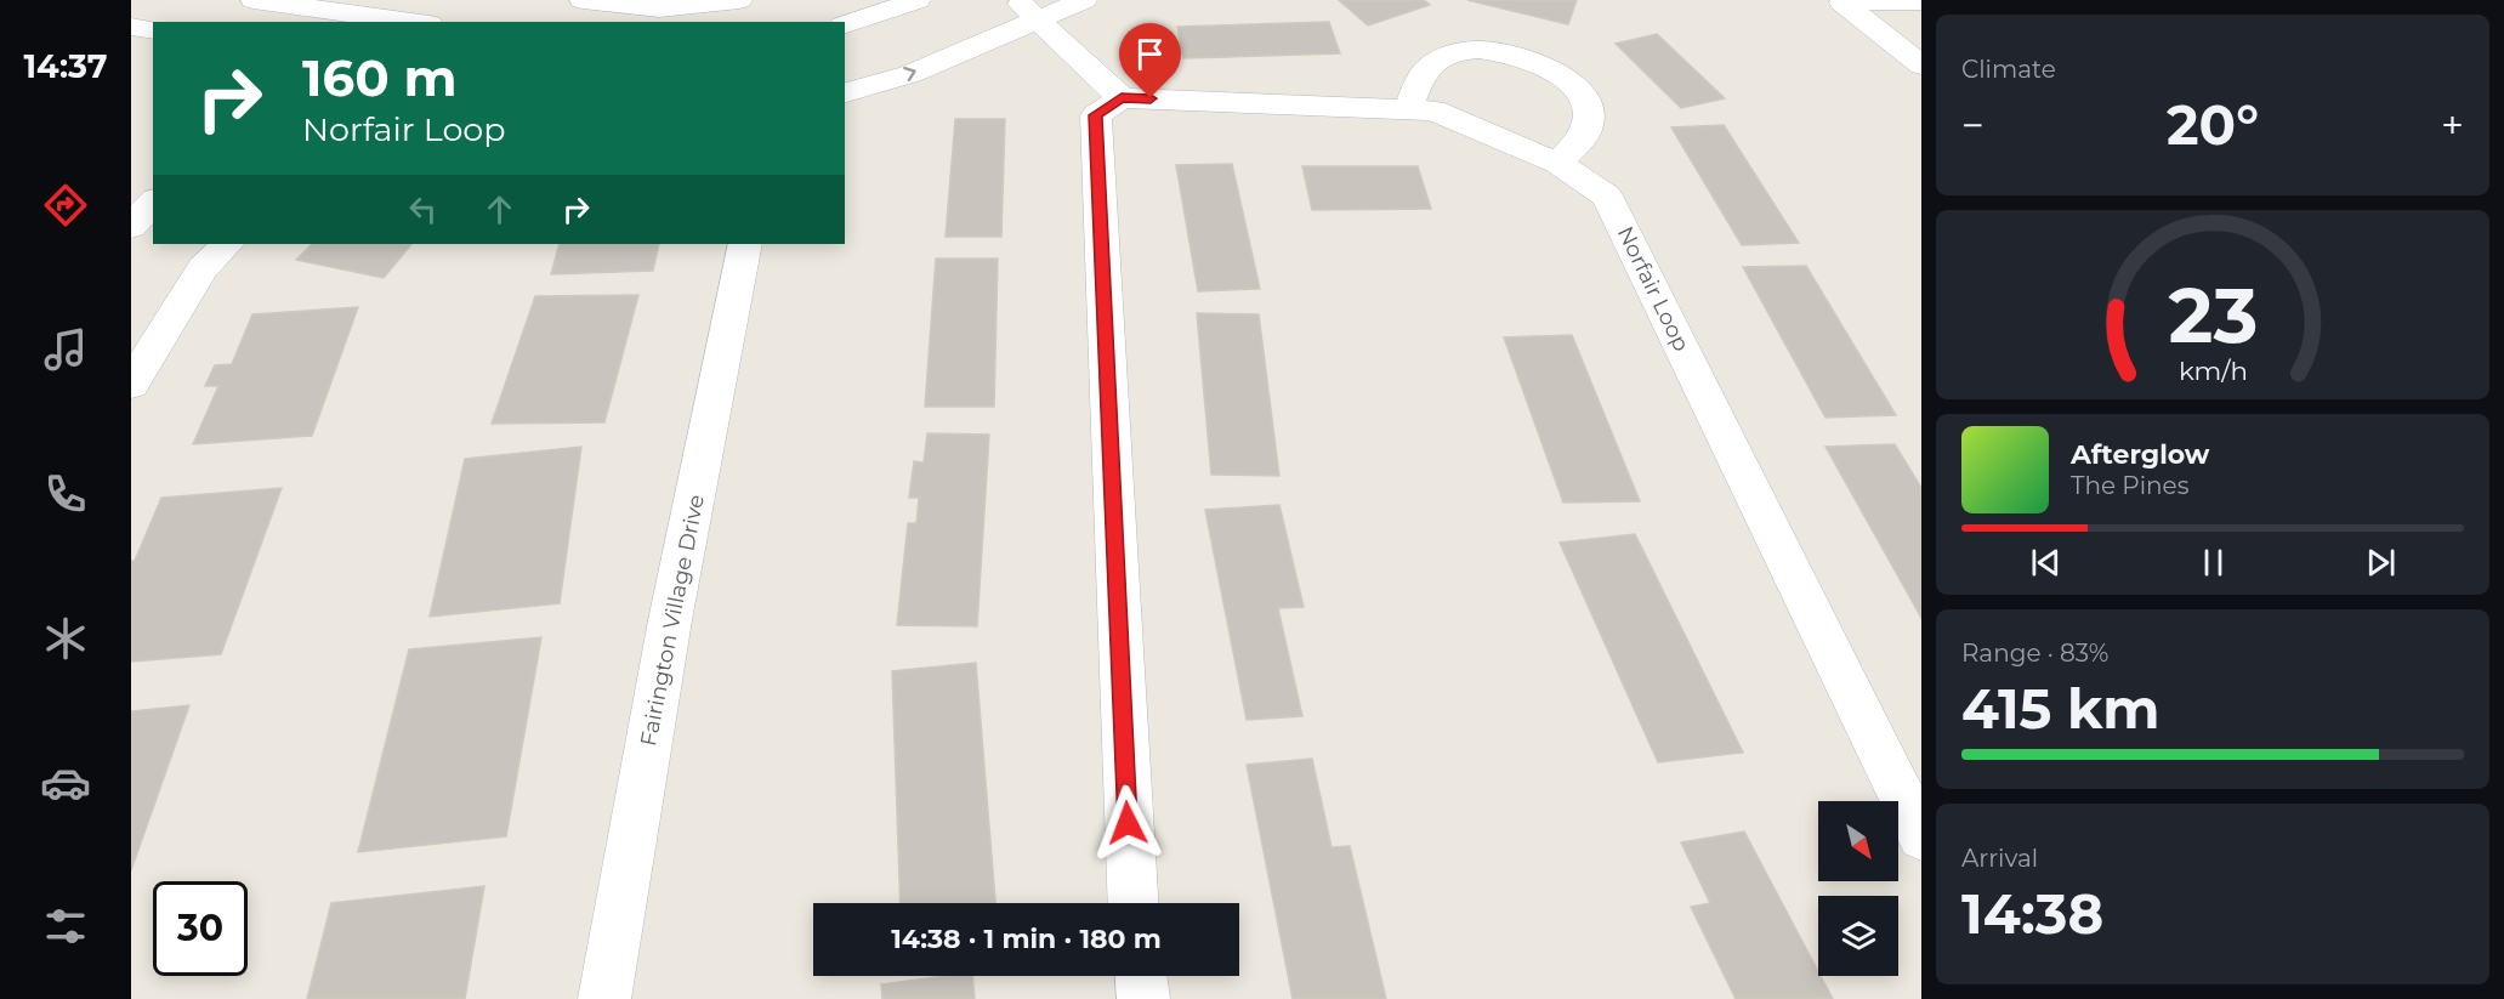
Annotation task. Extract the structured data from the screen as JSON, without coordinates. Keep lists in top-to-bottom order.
{
  "streets": {
    "street": ["Norfair Loop", "Fairington Village Drive"]
  },
  "north": "bottom right",
  "page": {
    "tabs": "14:37",
    "tile": [
      "Climate",
      ["Range · 83%", "415 km"],
      ["Arrival", "14:38"]
    ],
    "turn": ["160 m", "Norfair Loop"],
    "heat": ["−", "20°", "+"],
    "song": ["Afterglow", "The Pines"],
    "limit": "30",
    "trip": "14:38 · 1 min · 180 m",
    "gauge": ["23", "km/h"]
  }
}
